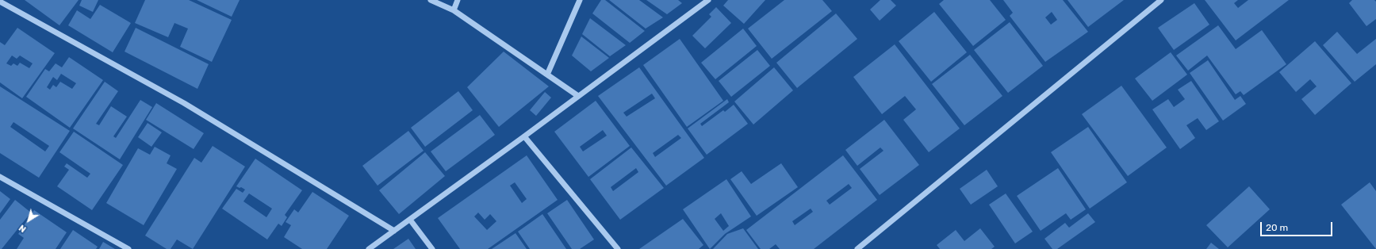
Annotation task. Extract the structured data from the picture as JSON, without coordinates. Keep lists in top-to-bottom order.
{
  "scale_bar": "20 m",
  "north": "bottom left"
}
